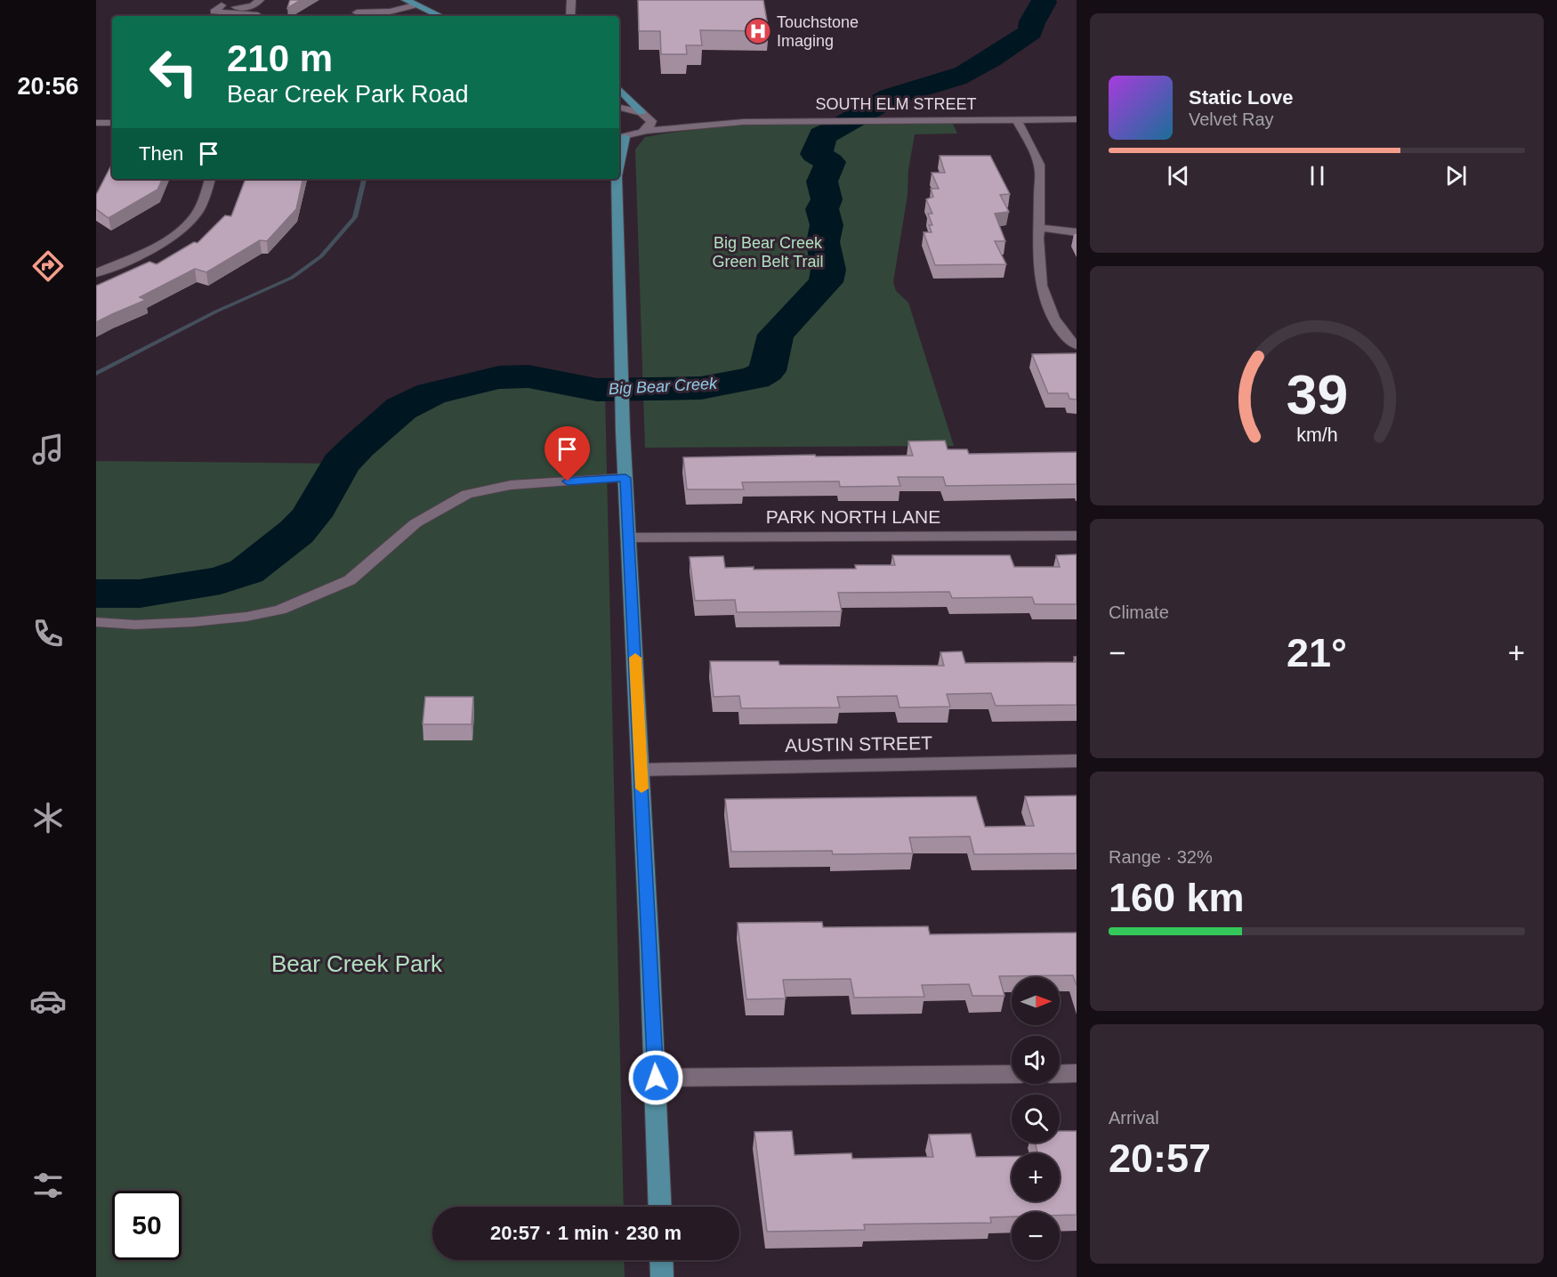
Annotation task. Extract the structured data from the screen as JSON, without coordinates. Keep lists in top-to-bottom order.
{
  "streets": {
    "street": ["SOUTH ELM STREET", "PARK NORTH LANE", "AUSTIN STREET"]
  },
  "water": ["Big Bear Creek"],
  "parks": ["Big Bear Creek Green Belt Trail", "Bear Creek Park"],
  "places": {
    "hospital": ["Touchstone Imaging"]
  },
  "north": "right",
  "page": {
    "tabs": "20:56",
    "turn": ["210 m", "Bear Creek Park Road"],
    "song": ["Static Love", "Velvet Ray"],
    "then": "Then",
    "tile": [
      "Climate",
      ["Range · 32%", "160 km"],
      ["Arrival", "20:57"]
    ],
    "heat": ["−", "21°", "+"],
    "map_buttons": ["+", "−"],
    "limit": "50",
    "trip": "20:57 · 1 min · 230 m",
    "gauge": ["39", "km/h"]
  }
}
